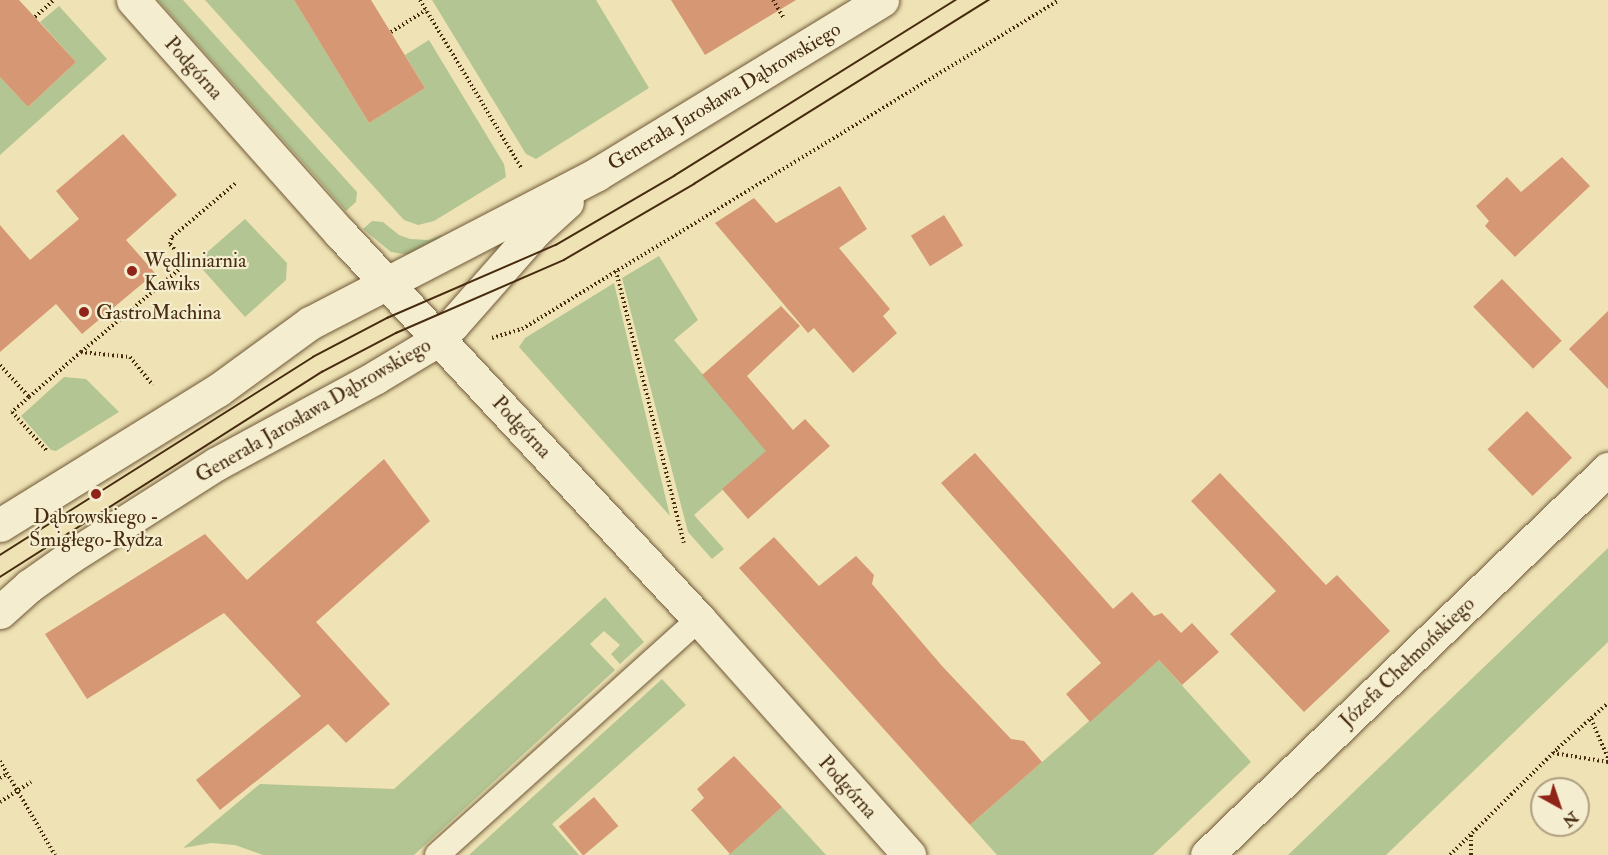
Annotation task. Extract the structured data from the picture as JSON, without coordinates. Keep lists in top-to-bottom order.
{
  "streets": {
    "street": ["Podgórna", "Generała Jarosława Dąbrowskiego", "Józefa Chełmońskiego"]
  },
  "crossings": [
    ["Podgórna", "Generała Jarosława Dąbrowskiego"]
  ],
  "places": ["Wędliniarnia Kawiks", "GastroMachina", "Dąbrowskiego - Śmigłego-Rydza"],
  "north": "bottom right"
}
